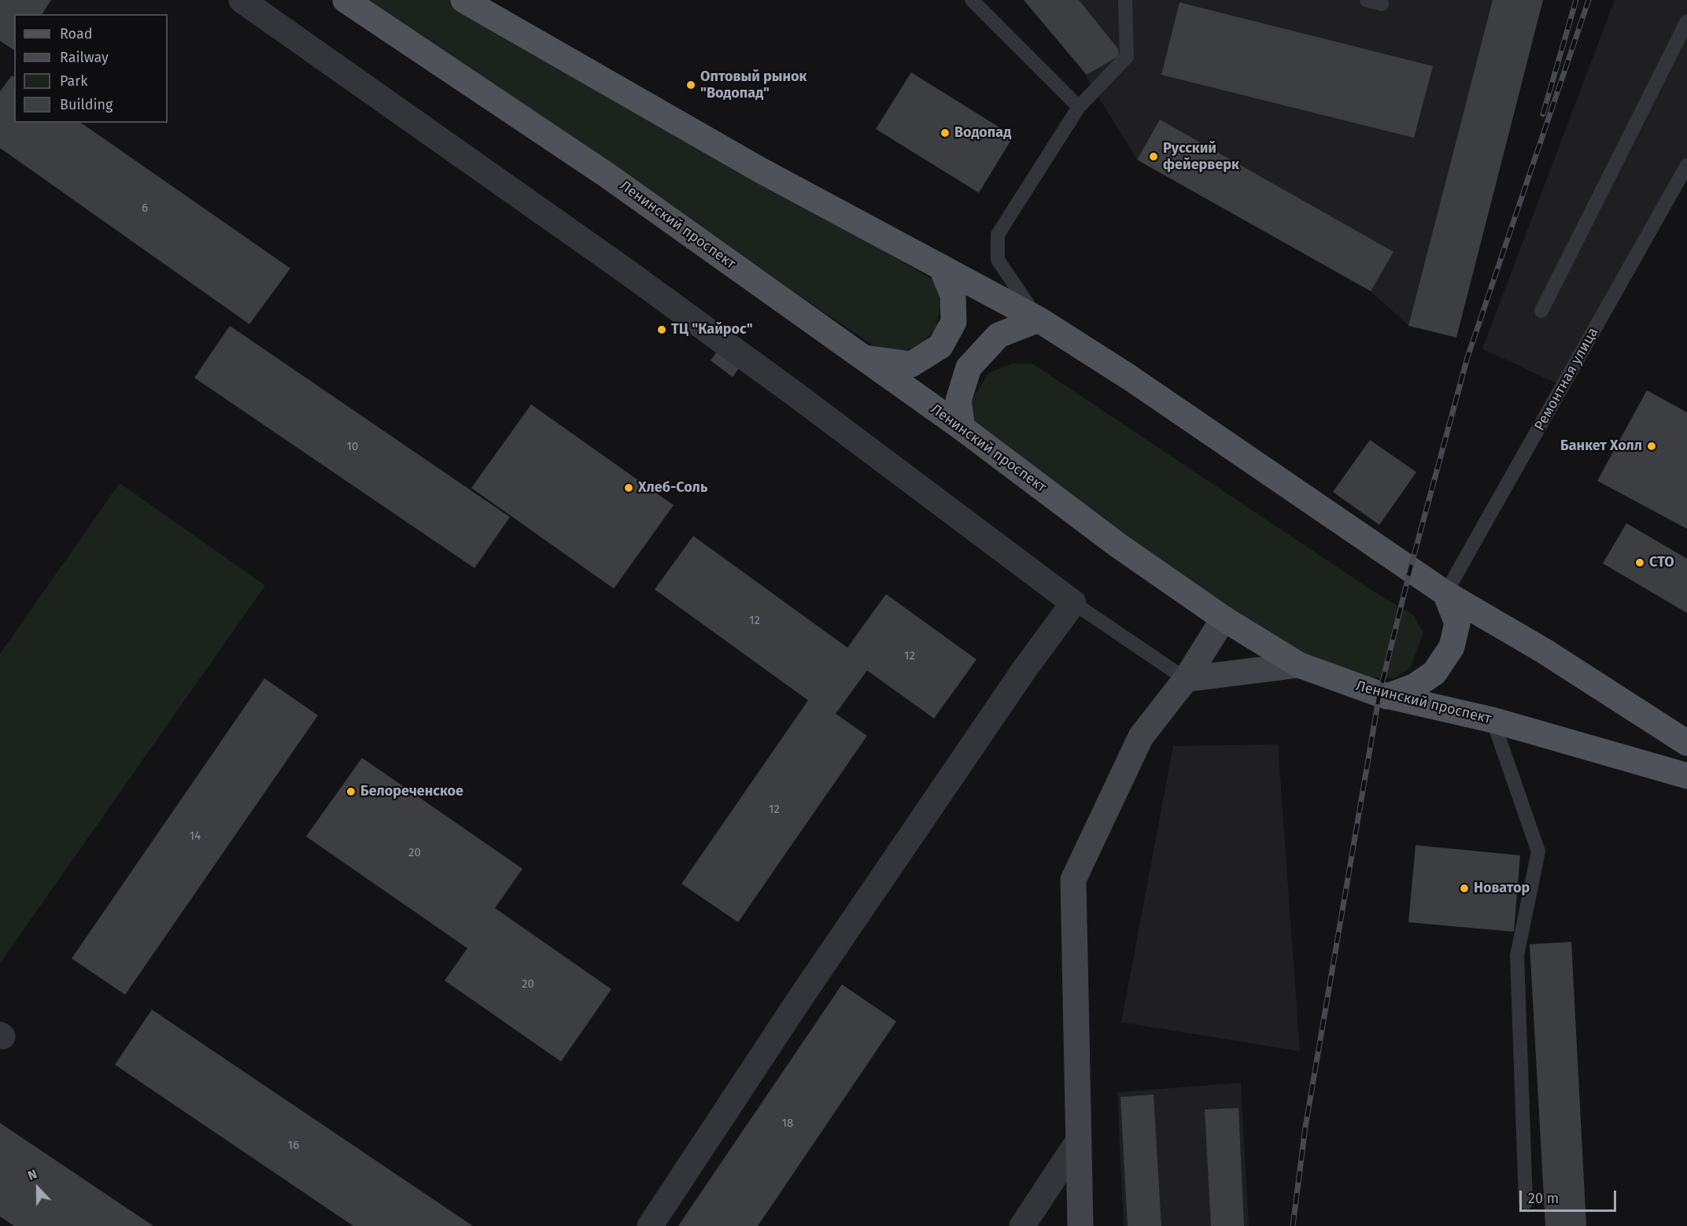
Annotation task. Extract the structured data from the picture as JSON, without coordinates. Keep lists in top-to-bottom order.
{
  "streets": {
    "main road": ["Ленинский проспект"],
    "lane": ["Ремонтная улица"]
  },
  "places": [
    "Оптовый рынок \"Водопад\"",
    "Водопад",
    "Русский фейерверк",
    "ТЦ \"Кайрос\"",
    "Банкет Холл",
    "Хлеб-Соль",
    "СТО",
    "Белореченское",
    "Новатор"
  ],
  "house_numbers": [
    "6",
    "10",
    "12",
    "12",
    "12",
    "14",
    "20",
    "20",
    "18",
    "16"
  ],
  "legend": [
    "Road",
    "Railway",
    "Park",
    "Building"
  ],
  "scale_bar": "20 m",
  "north": "top"
}
